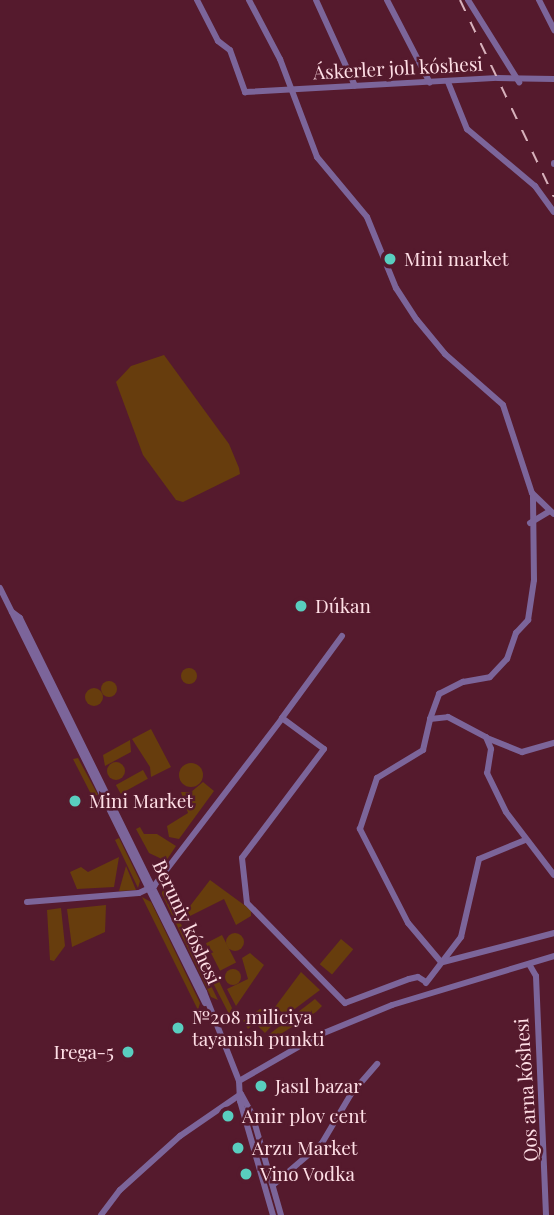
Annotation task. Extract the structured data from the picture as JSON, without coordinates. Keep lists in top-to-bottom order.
{
  "streets": {
    "street": ["Áskerler jolı kóshesi", "Beruniy kóshesi", "Qos arna kóshesi"]
  },
  "places": [
    "Mini market",
    "Dúkan",
    "Mini Market",
    "№208 miliciya tayanish punkti",
    "Irega-5",
    "Jasıl bazar",
    "Amir plov cent",
    "Arzu Market",
    "Vino Vodka"
  ]
}
